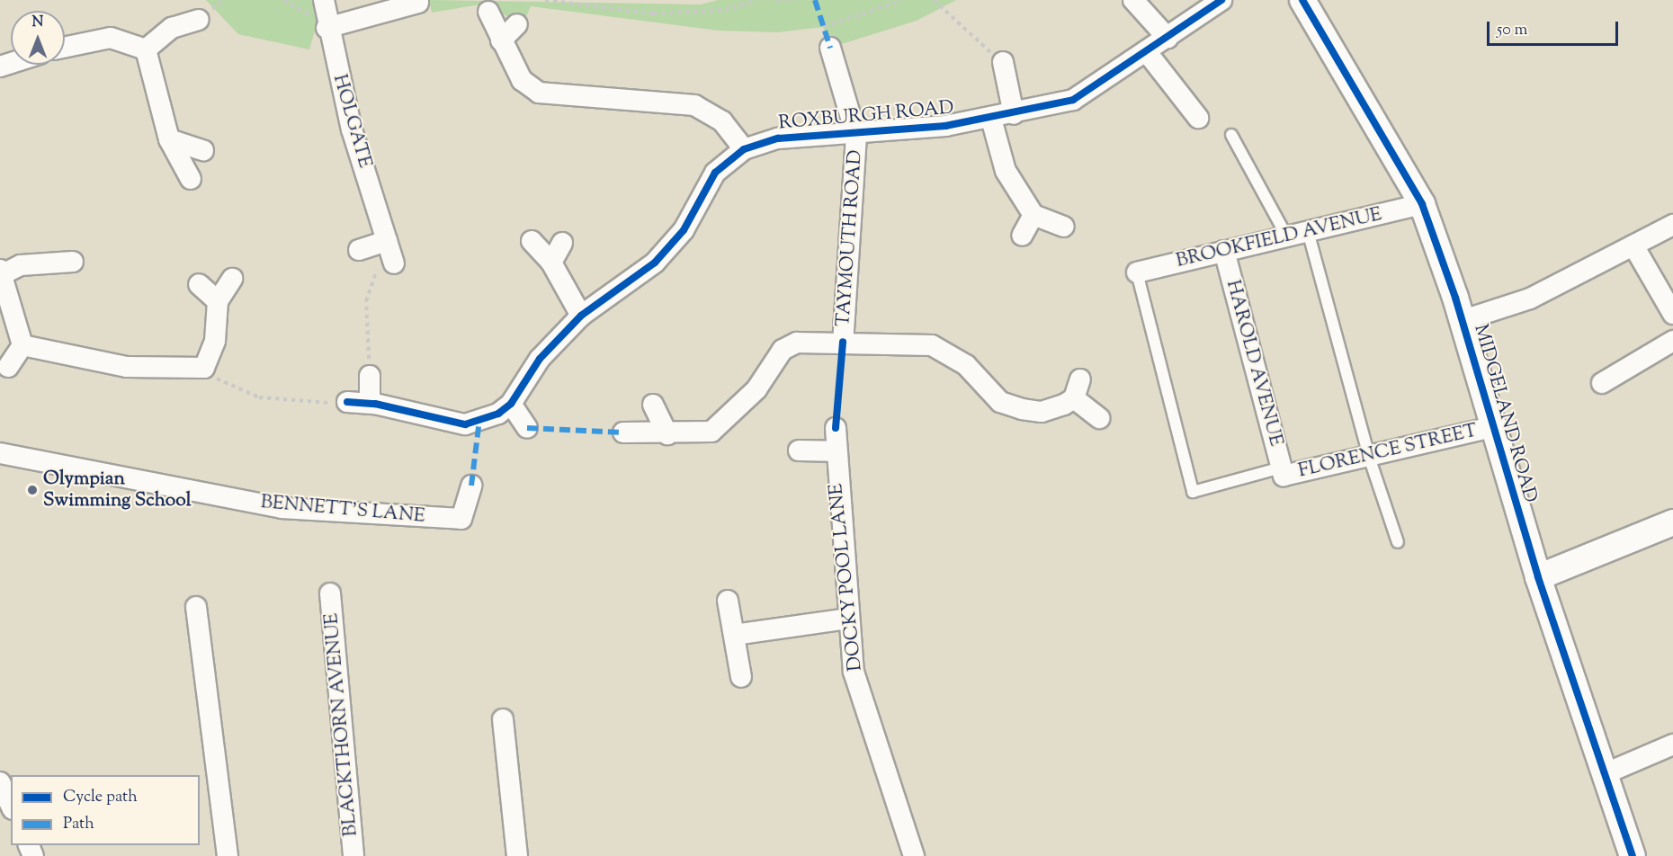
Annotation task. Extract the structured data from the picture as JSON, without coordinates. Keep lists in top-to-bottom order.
{
  "streets": {
    "street": [
      "ROXBURGH ROAD",
      "HOLGATE",
      "TAYMOUTH ROAD",
      "BROOKFIELD AVENUE",
      "HAROLD AVENUE",
      "MIDGELAND ROAD",
      "FLORENCE STREET",
      "BENNETT'S LANE",
      "DOCKY POOL LANE",
      "BLACKTHORN AVENUE"
    ]
  },
  "crossings": [
    ["ROXBURGH ROAD", "TAYMOUTH ROAD"],
    ["BROOKFIELD AVENUE", "HAROLD AVENUE"],
    ["BROOKFIELD AVENUE", "MIDGELAND ROAD"],
    ["HAROLD AVENUE", "FLORENCE STREET"],
    ["MIDGELAND ROAD", "FLORENCE STREET"]
  ],
  "places": ["Olympian Swimming School"],
  "legend": ["Cycle path", "Path"],
  "scale_bar": "50 m",
  "north": "top"
}
